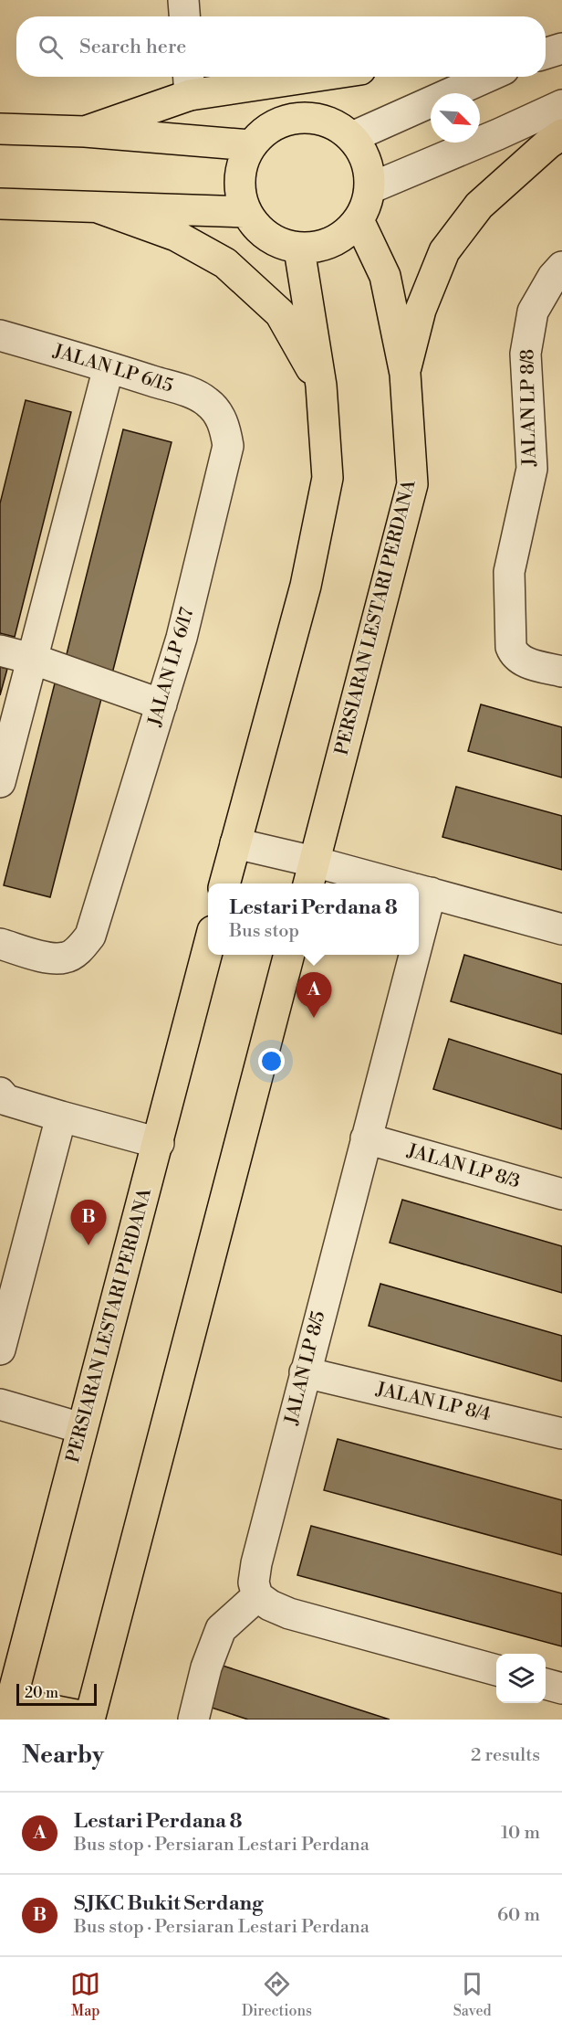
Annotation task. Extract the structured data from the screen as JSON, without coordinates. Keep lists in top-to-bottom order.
{
  "streets": {
    "main road": ["PERSIARAN LESTARI PERDANA"],
    "street": [
      "JALAN LP 6/15",
      "JALAN LP 8/8",
      "JALAN LP 6/17",
      "JALAN LP 8/3",
      "JALAN LP 8/5",
      "JALAN LP 8/4"
    ]
  },
  "crossings": [
    ["JALAN LP 6/15", "JALAN LP 6/17"],
    ["JALAN LP 8/3", "JALAN LP 8/5"],
    ["JALAN LP 8/5", "JALAN LP 8/4"]
  ],
  "scale_bar": "20 m",
  "north": "bottom right",
  "page": {
    "search": "Search here",
    "popup": ["Lestari Perdana 8", "Bus stop"],
    "pins": ["A", "B"],
    "scale": "20 m",
    "heading": ["Nearby", "2 results"],
    "list": [
      {
        "mark": "A",
        "name": "Lestari Perdana 8",
        "note": "Bus stop · Persiaran Lestari Perdana",
        "value": "10 m"
      },
      {
        "mark": "B",
        "name": "SJKC Bukit Serdang",
        "note": "Bus stop · Persiaran Lestari Perdana",
        "value": "60 m"
      }
    ],
    "nav": ["Map", "Directions", "Saved"]
  }
}
